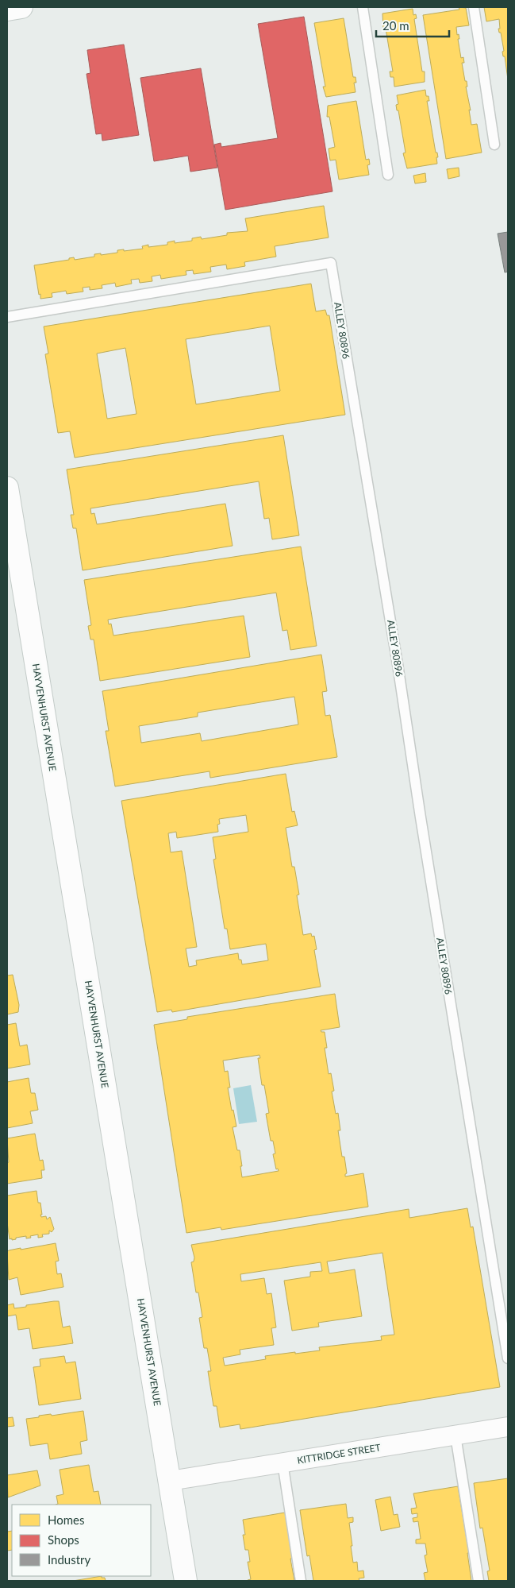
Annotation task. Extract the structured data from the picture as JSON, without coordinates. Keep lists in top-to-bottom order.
{
  "streets": {
    "main road": ["HAYVENHURST AVENUE"],
    "street": ["KITTRIDGE STREET"],
    "lane": ["ALLEY 80896"]
  },
  "crossings": [
    ["HAYVENHURST AVENUE", "KITTRIDGE STREET"]
  ],
  "legend": ["Homes", "Shops", "Industry"],
  "scale_bar": "20 m"
}
